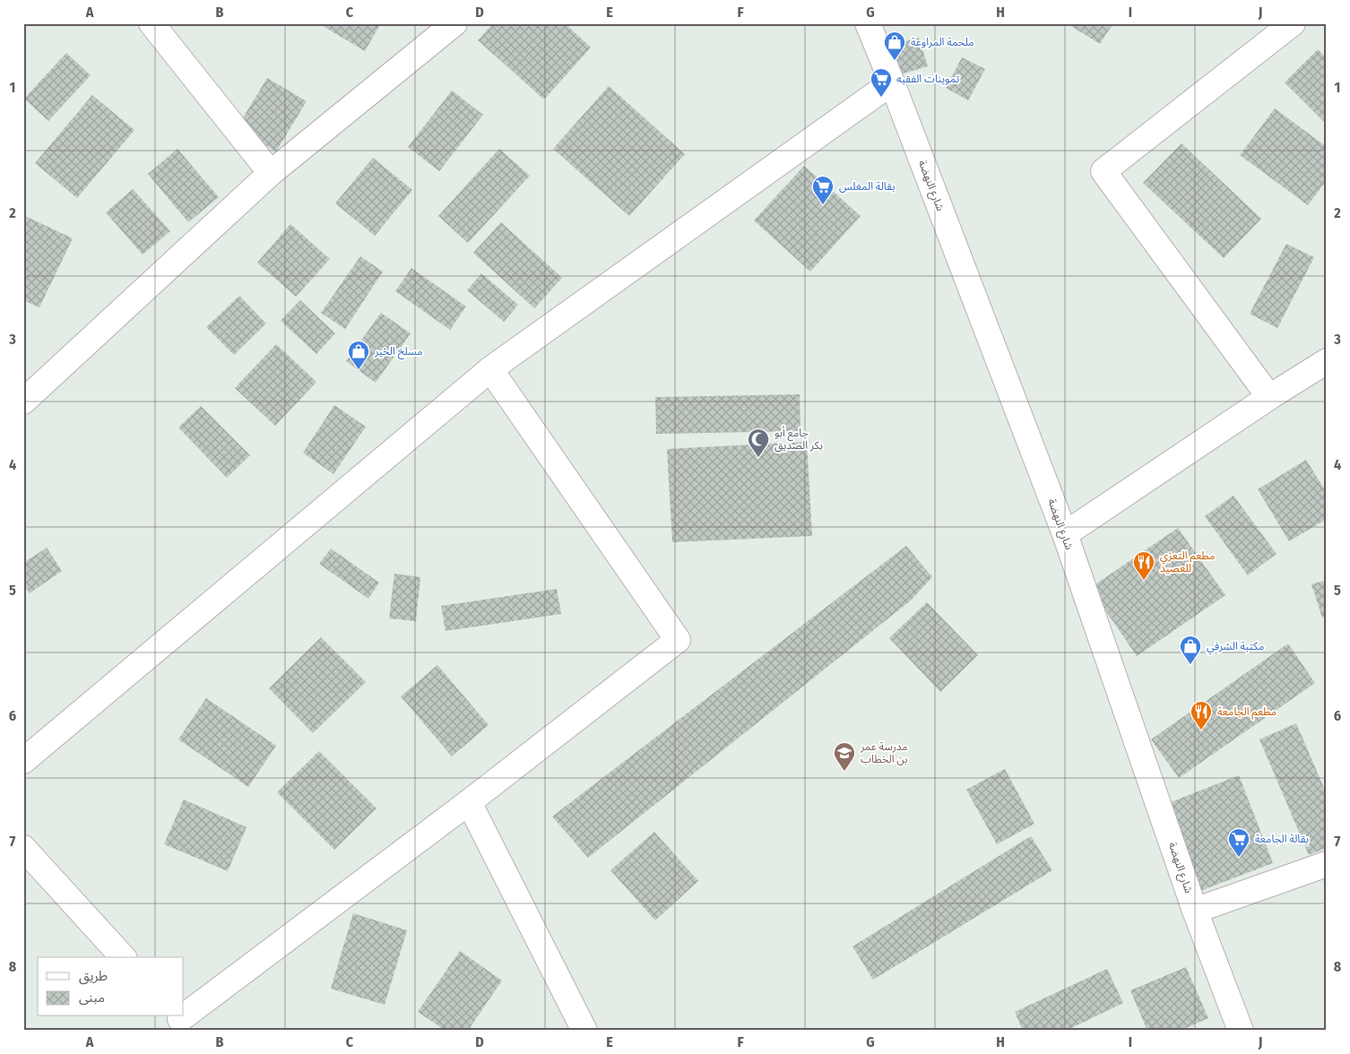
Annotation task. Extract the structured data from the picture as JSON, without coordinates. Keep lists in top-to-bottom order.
{
  "streets": {
    "street": ["شارع النهضة"]
  },
  "places": {
    "shop": ["ملحمة المراوعة", "مسلخ الخير", "مكتبة الشرفي"],
    "supermarket": ["تموينات الفقيه", "بقالة المغلس", "بقالة الجامعة"],
    "mosque": ["جامع أبو بكر الصديق"],
    "restaurant": ["مطعم التعزي للعصيد", "مطعم الجامعة"],
    "school or university": ["مدرسة عمر بن الخطاب"]
  },
  "legend": ["طريق", "مبنى"],
  "grid": {
    "columns": [
      "A",
      "B",
      "C",
      "D",
      "E",
      "F",
      "G",
      "H",
      "I",
      "J"
    ],
    "rows": [
      "1",
      "2",
      "3",
      "4",
      "5",
      "6",
      "7",
      "8"
    ]
  }
}
